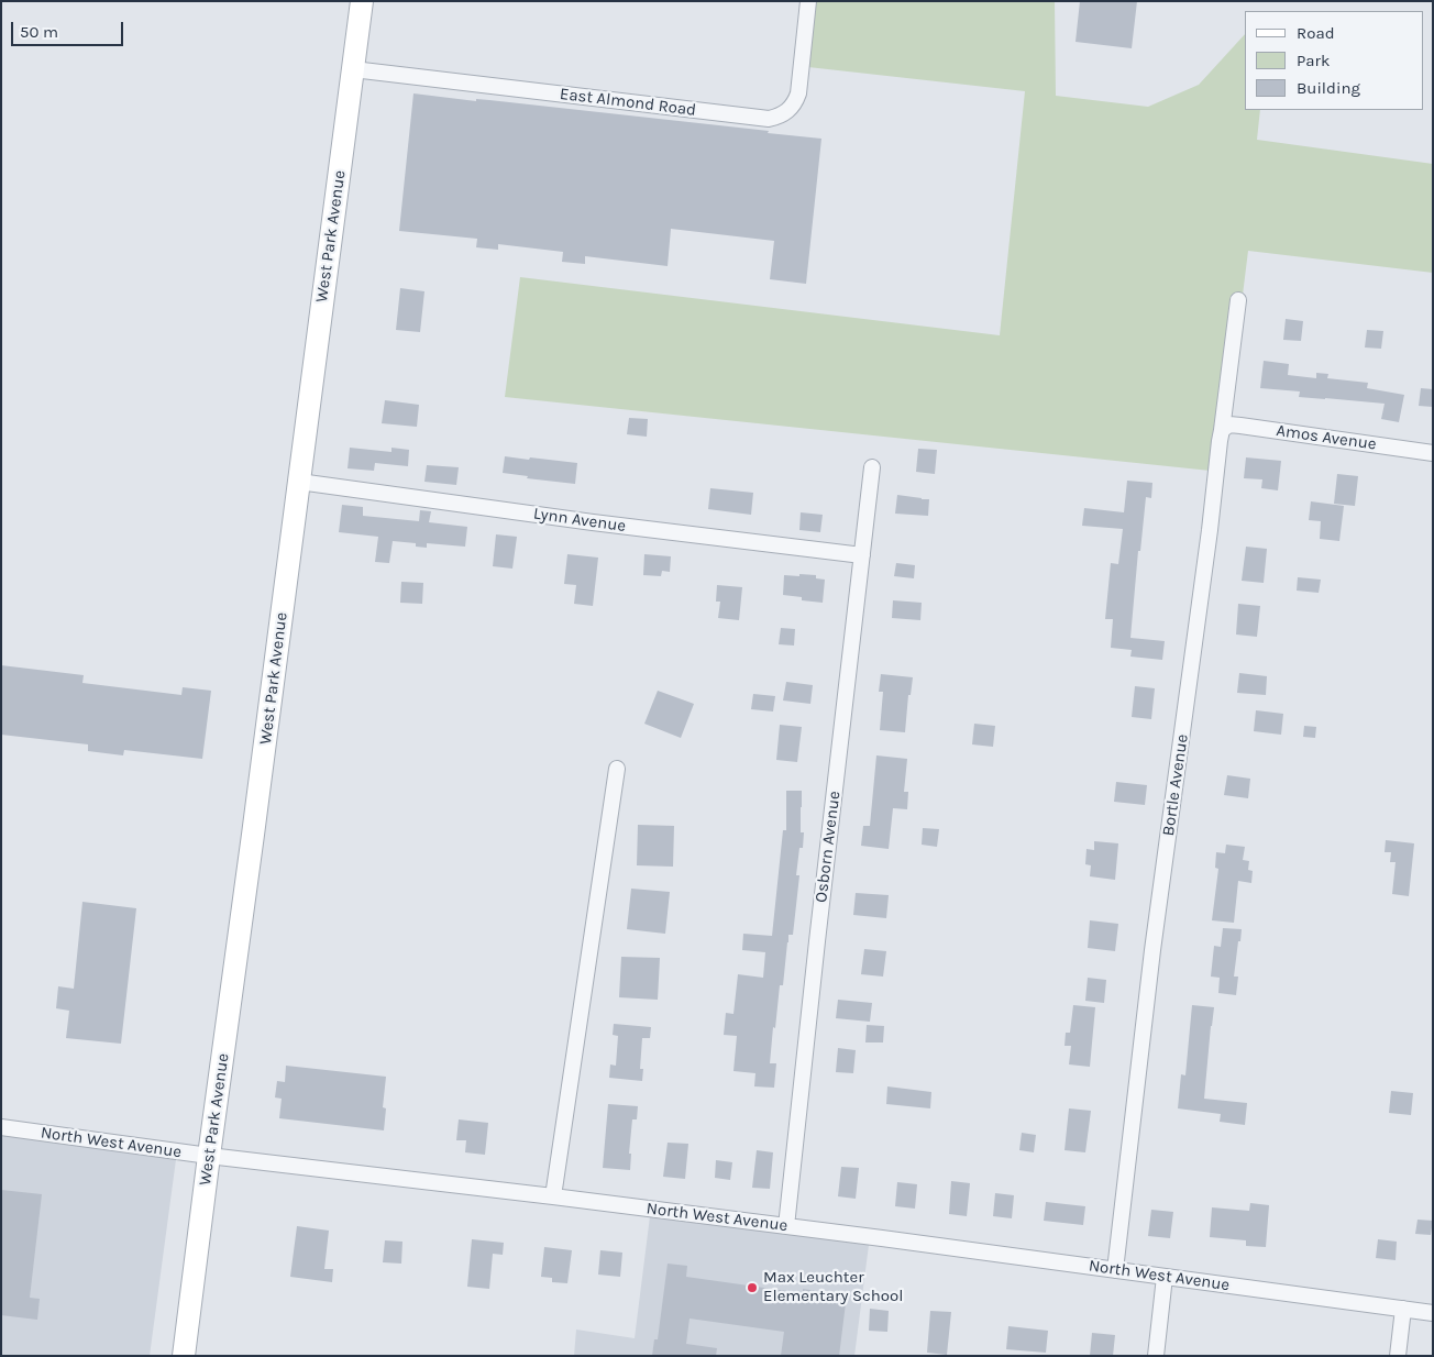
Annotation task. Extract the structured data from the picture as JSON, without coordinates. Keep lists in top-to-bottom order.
{
  "streets": {
    "main road": ["West Park Avenue"],
    "street": [
      "East Almond Road",
      "Amos Avenue",
      "Lynn Avenue",
      "Bortle Avenue",
      "Osborn Avenue",
      "North West Avenue"
    ]
  },
  "crossings": [
    ["East Almond Road", "West Park Avenue"],
    ["West Park Avenue", "Lynn Avenue"],
    ["West Park Avenue", "North West Avenue"],
    ["Amos Avenue", "Bortle Avenue"],
    ["Lynn Avenue", "Osborn Avenue"],
    ["Bortle Avenue", "North West Avenue"],
    ["Osborn Avenue", "North West Avenue"]
  ],
  "places": ["Max Leuchter Elementary School"],
  "legend": ["Road", "Park", "Building"],
  "scale_bar": "50 m"
}
